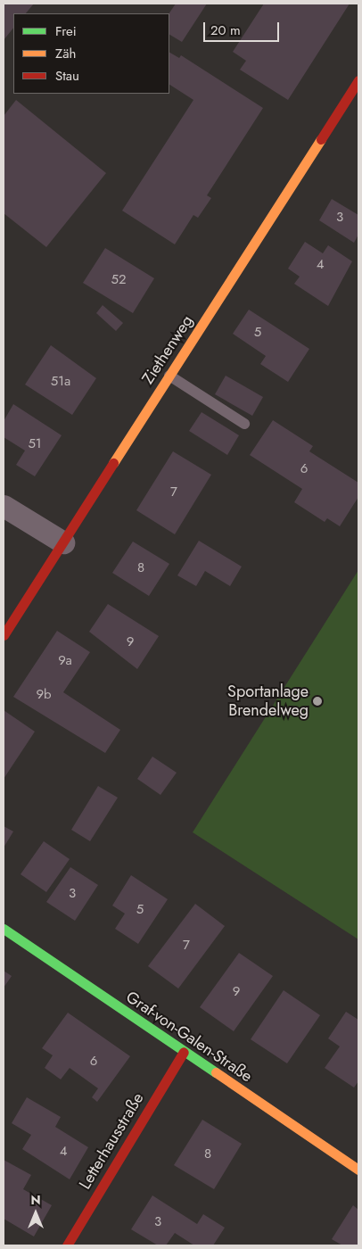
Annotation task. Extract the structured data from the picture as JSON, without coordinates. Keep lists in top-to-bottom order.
{
  "streets": {
    "street": ["Ziethenweg", "Graf-von-Galen-Straße", "Letterhausstraße"]
  },
  "crossings": [
    ["Graf-von-Galen-Straße", "Letterhausstraße"]
  ],
  "places": ["Sportanlage Brendelweg"],
  "house_numbers": [
    "3",
    "4",
    "52",
    "5",
    "51a",
    "51",
    "6",
    "7",
    "8",
    "9",
    "9a",
    "9b",
    "3",
    "5",
    "7",
    "9",
    "6",
    "4",
    "8",
    "3"
  ],
  "legend": ["Frei", "Zäh", "Stau"],
  "scale_bar": "20 m",
  "north": "top"
}
